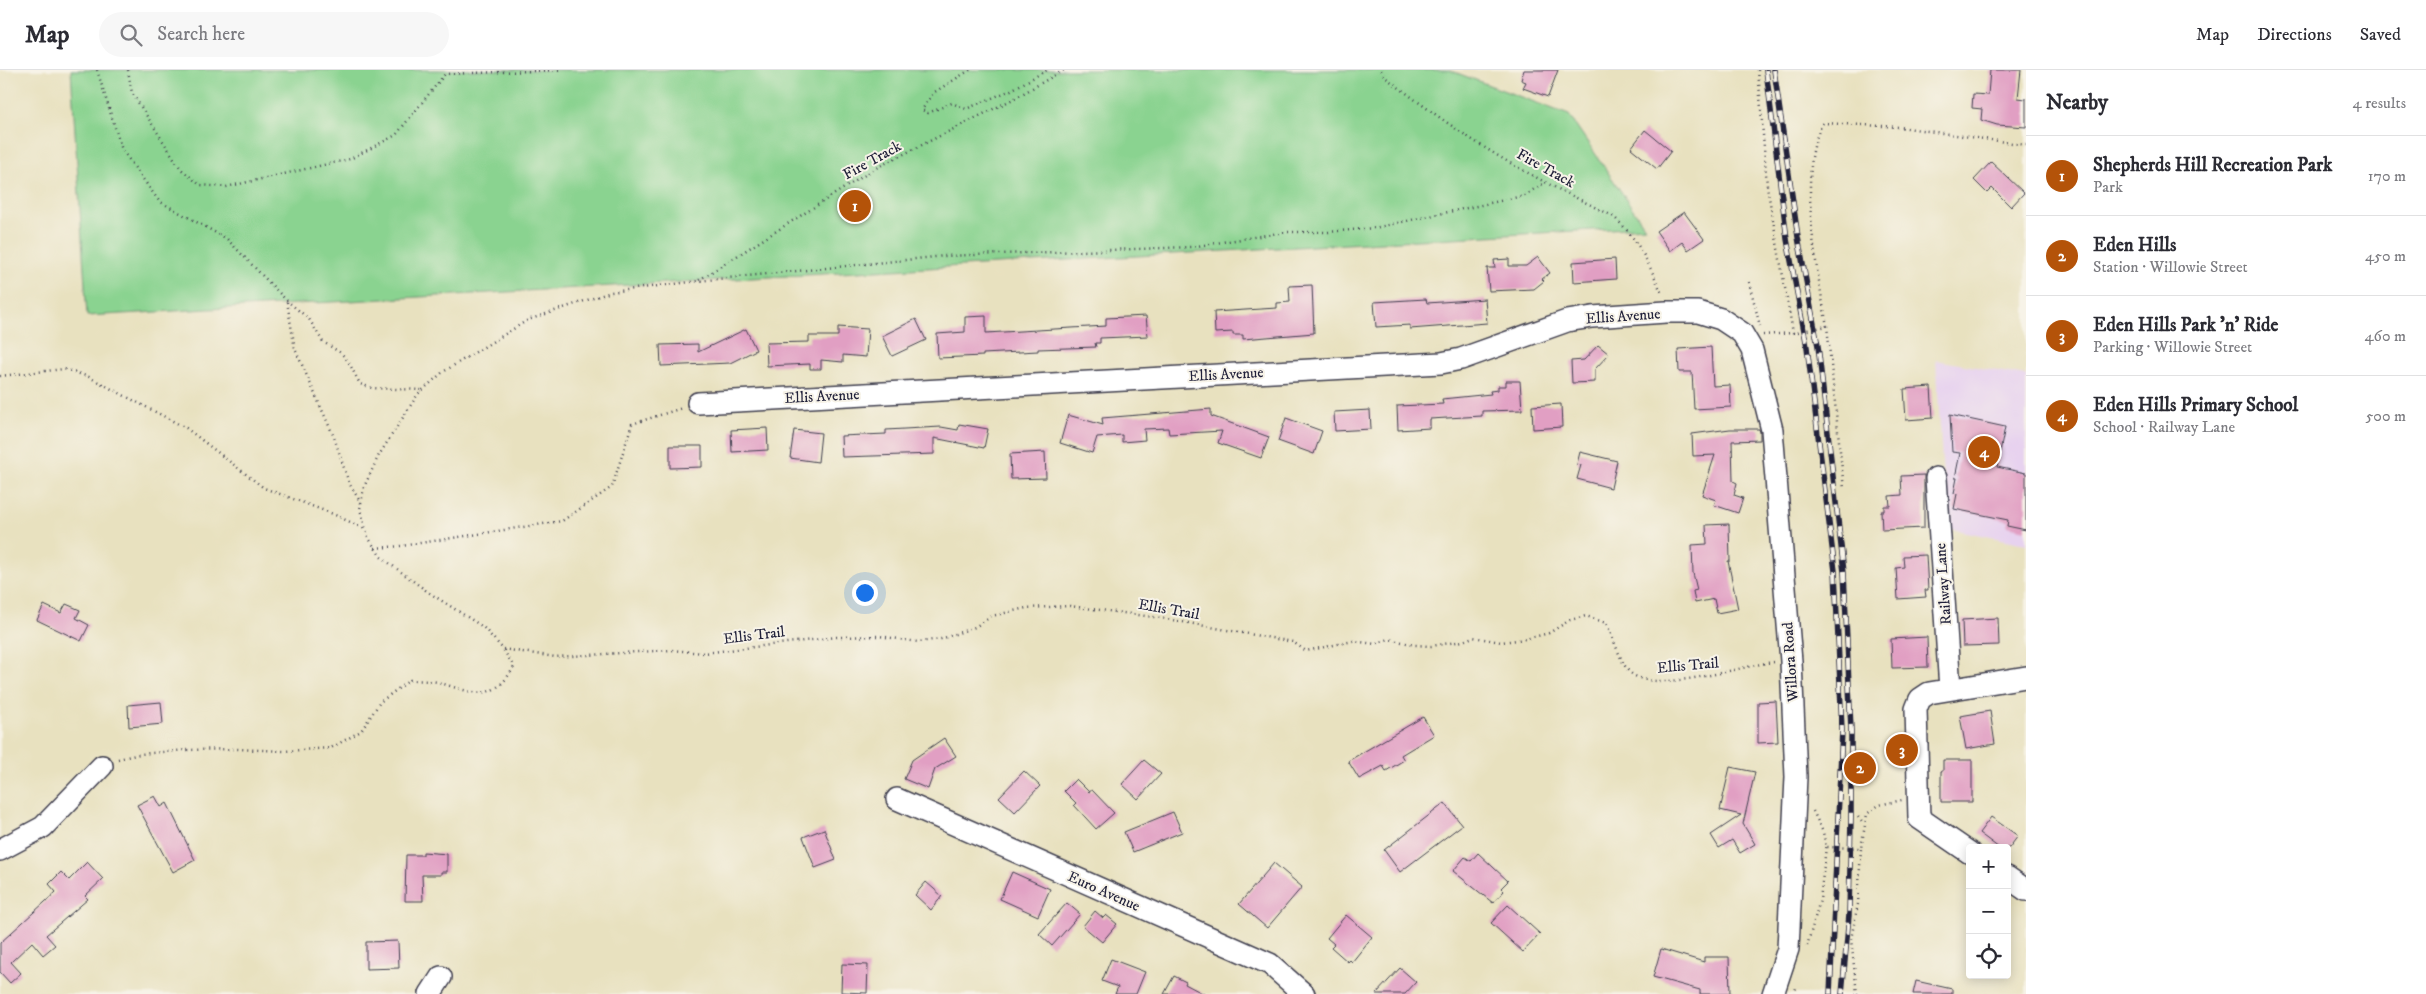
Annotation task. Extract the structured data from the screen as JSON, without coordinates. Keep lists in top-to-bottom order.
{
  "streets": {
    "street": [
      "Ellis Avenue",
      "Railway Lane",
      "Willora Road",
      "Euro Avenue"
    ],
    "path": ["Fire Track", "Ellis Trail"]
  },
  "crossings": [
    ["Fire Track", "Ellis Avenue"],
    ["Ellis Avenue", "Willora Road"],
    ["Ellis Trail", "Willora Road"]
  ],
  "page": {
    "header": "Map",
    "search": "Search here",
    "nav": ["Map", "Directions", "Saved"],
    "heading": ["Nearby", "4 results"],
    "list": [
      {
        "mark": "1",
        "name": "Shepherds Hill Recreation Park",
        "note": "Park",
        "value": "170 m"
      },
      {
        "mark": "2",
        "name": "Eden Hills",
        "note": "Station · Willowie Street",
        "value": "450 m"
      },
      {
        "mark": "3",
        "name": "Eden Hills Park 'n' Ride",
        "note": "Parking · Willowie Street",
        "value": "460 m"
      },
      {
        "mark": "4",
        "name": "Eden Hills Primary School",
        "note": "School · Railway Lane",
        "value": "500 m"
      }
    ],
    "pins": [
      "1",
      "4",
      "3",
      "2"
    ],
    "map_buttons": ["+", "−"]
  }
}
